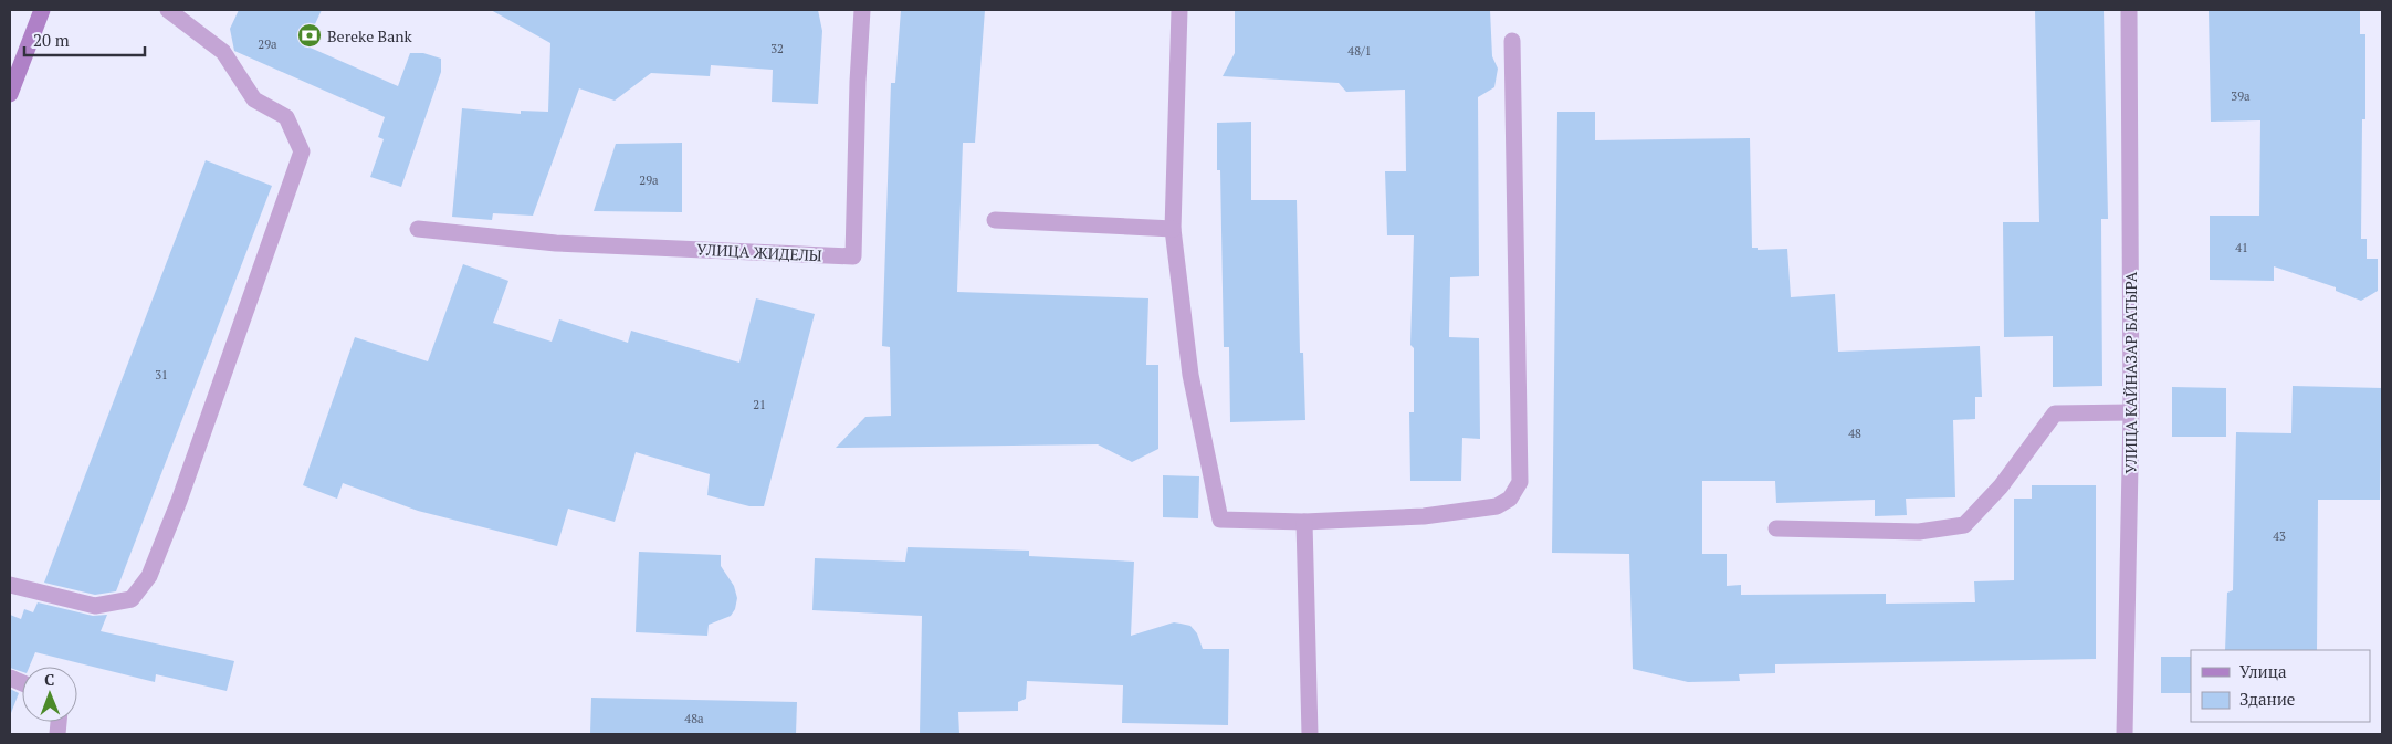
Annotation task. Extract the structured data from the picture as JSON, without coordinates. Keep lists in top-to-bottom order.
{
  "streets": {
    "street": ["УЛИЦА ЖИДЕЛЫ", "УЛИЦА КАЙНАЗАР БАТЫРА"]
  },
  "places": {
    "bank": ["Bereke Bank"]
  },
  "house_numbers": [
    "29а",
    "32",
    "48/1",
    "39а",
    "29а",
    "41",
    "31",
    "21",
    "48",
    "43",
    "48а"
  ],
  "legend": ["Улица", "Здание"],
  "scale_bar": "20 m",
  "north": "top"
}
